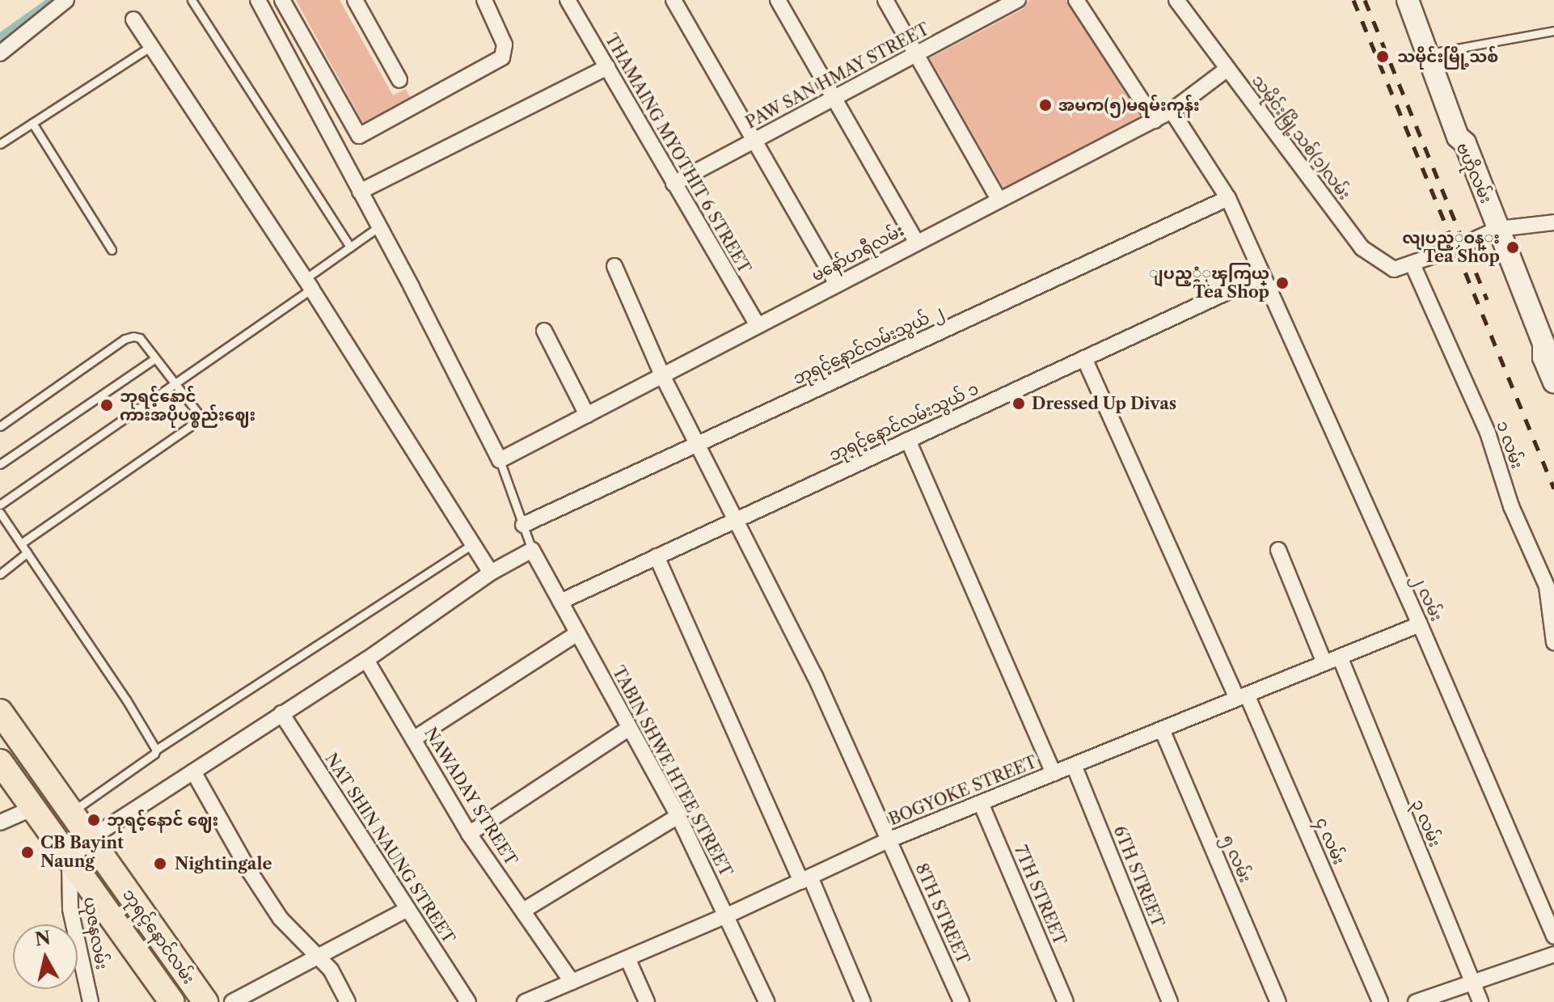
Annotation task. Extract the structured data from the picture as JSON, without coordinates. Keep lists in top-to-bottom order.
{
  "streets": {
    "main road": ["ဗဟိုလမ်း", "ဘုရင့်နောင်လမ်း"],
    "street": [
      "PAW SAN HMAY STREET",
      "သမိုင်းမြို့သစ်(၁)လမ်း",
      "THAMAING MYOTHIT 6 STREET",
      "မနော်ဟရီလမ်း",
      "ဘုရင့်နောင်လမ်းသွယ် ၂",
      "ဘုရင့်နောင်လမ်းသွယ် ၁",
      "၁ လမ်း",
      "၂ လမ်း",
      "TABIN SHWE HTEE STREET",
      "BOGYOKE STREET",
      "NAWADAY STREET",
      "၃ လမ်း",
      "၄ လမ်း",
      "NAT SHIN NAUNG STREET",
      "၅ လမ်း",
      "6TH STREET",
      "7TH STREET",
      "8TH STREET",
      "ယုဇနလမ်း"
    ]
  },
  "crossings": [
    ["PAW SAN HMAY STREET", "THAMAING MYOTHIT 6 STREET"],
    ["သမိုင်းမြို့သစ်(၁)လမ်း", "မနော်ဟရီလမ်း"],
    ["သမိုင်းမြို့သစ်(၁)လမ်း", "၁ လမ်း"],
    ["THAMAING MYOTHIT 6 STREET", "မနော်ဟရီလမ်း"],
    ["မနော်ဟရီလမ်း", "၂ လမ်း"],
    ["မနော်ဟရီလမ်း", "8TH STREET"],
    ["ဘုရင့်နောင်လမ်းသွယ် ၂", "၂ လမ်း"],
    ["ဘုရင့်နောင်လမ်းသွယ် ၂", "8TH STREET"],
    ["ဘုရင့်နောင်လမ်းသွယ် ၁", "၂ လမ်း"],
    ["ဘုရင့်နောင်လမ်းသွယ် ၁", "TABIN SHWE HTEE STREET"],
    ["ဘုရင့်နောင်လမ်းသွယ် ၁", "၄ လမ်း"],
    ["ဘုရင့်နောင်လမ်းသွယ် ၁", "8TH STREET"],
    ["၂ လမ်း", "BOGYOKE STREET"],
    ["TABIN SHWE HTEE STREET", "BOGYOKE STREET"],
    ["BOGYOKE STREET", "NAWADAY STREET"],
    ["BOGYOKE STREET", "၃ လမ်း"],
    ["BOGYOKE STREET", "၄ လမ်း"],
    ["BOGYOKE STREET", "၅ လမ်း"],
    ["BOGYOKE STREET", "6TH STREET"],
    ["BOGYOKE STREET", "7TH STREET"],
    ["BOGYOKE STREET", "8TH STREET"],
    ["ယုဇနလမ်း", "ဘုရင့်နောင်လမ်း"]
  ],
  "places": [
    "သမိုင်းမြို့သစ်",
    "အမက(၅)မရမ်းကုန်း",
    "လျပည့္ဝန္း Tea Shop",
    "ျပည့္စံုၾကြယ္ Tea Shop",
    "Dressed Up Divas",
    "ဘုရင့်နောင် ကားအပိုပစ္စည်းဈေး",
    "ဘုရင့်နောင် ဈေး",
    "CB Bayint Naung",
    "Nightingale"
  ],
  "north": "top"
}
